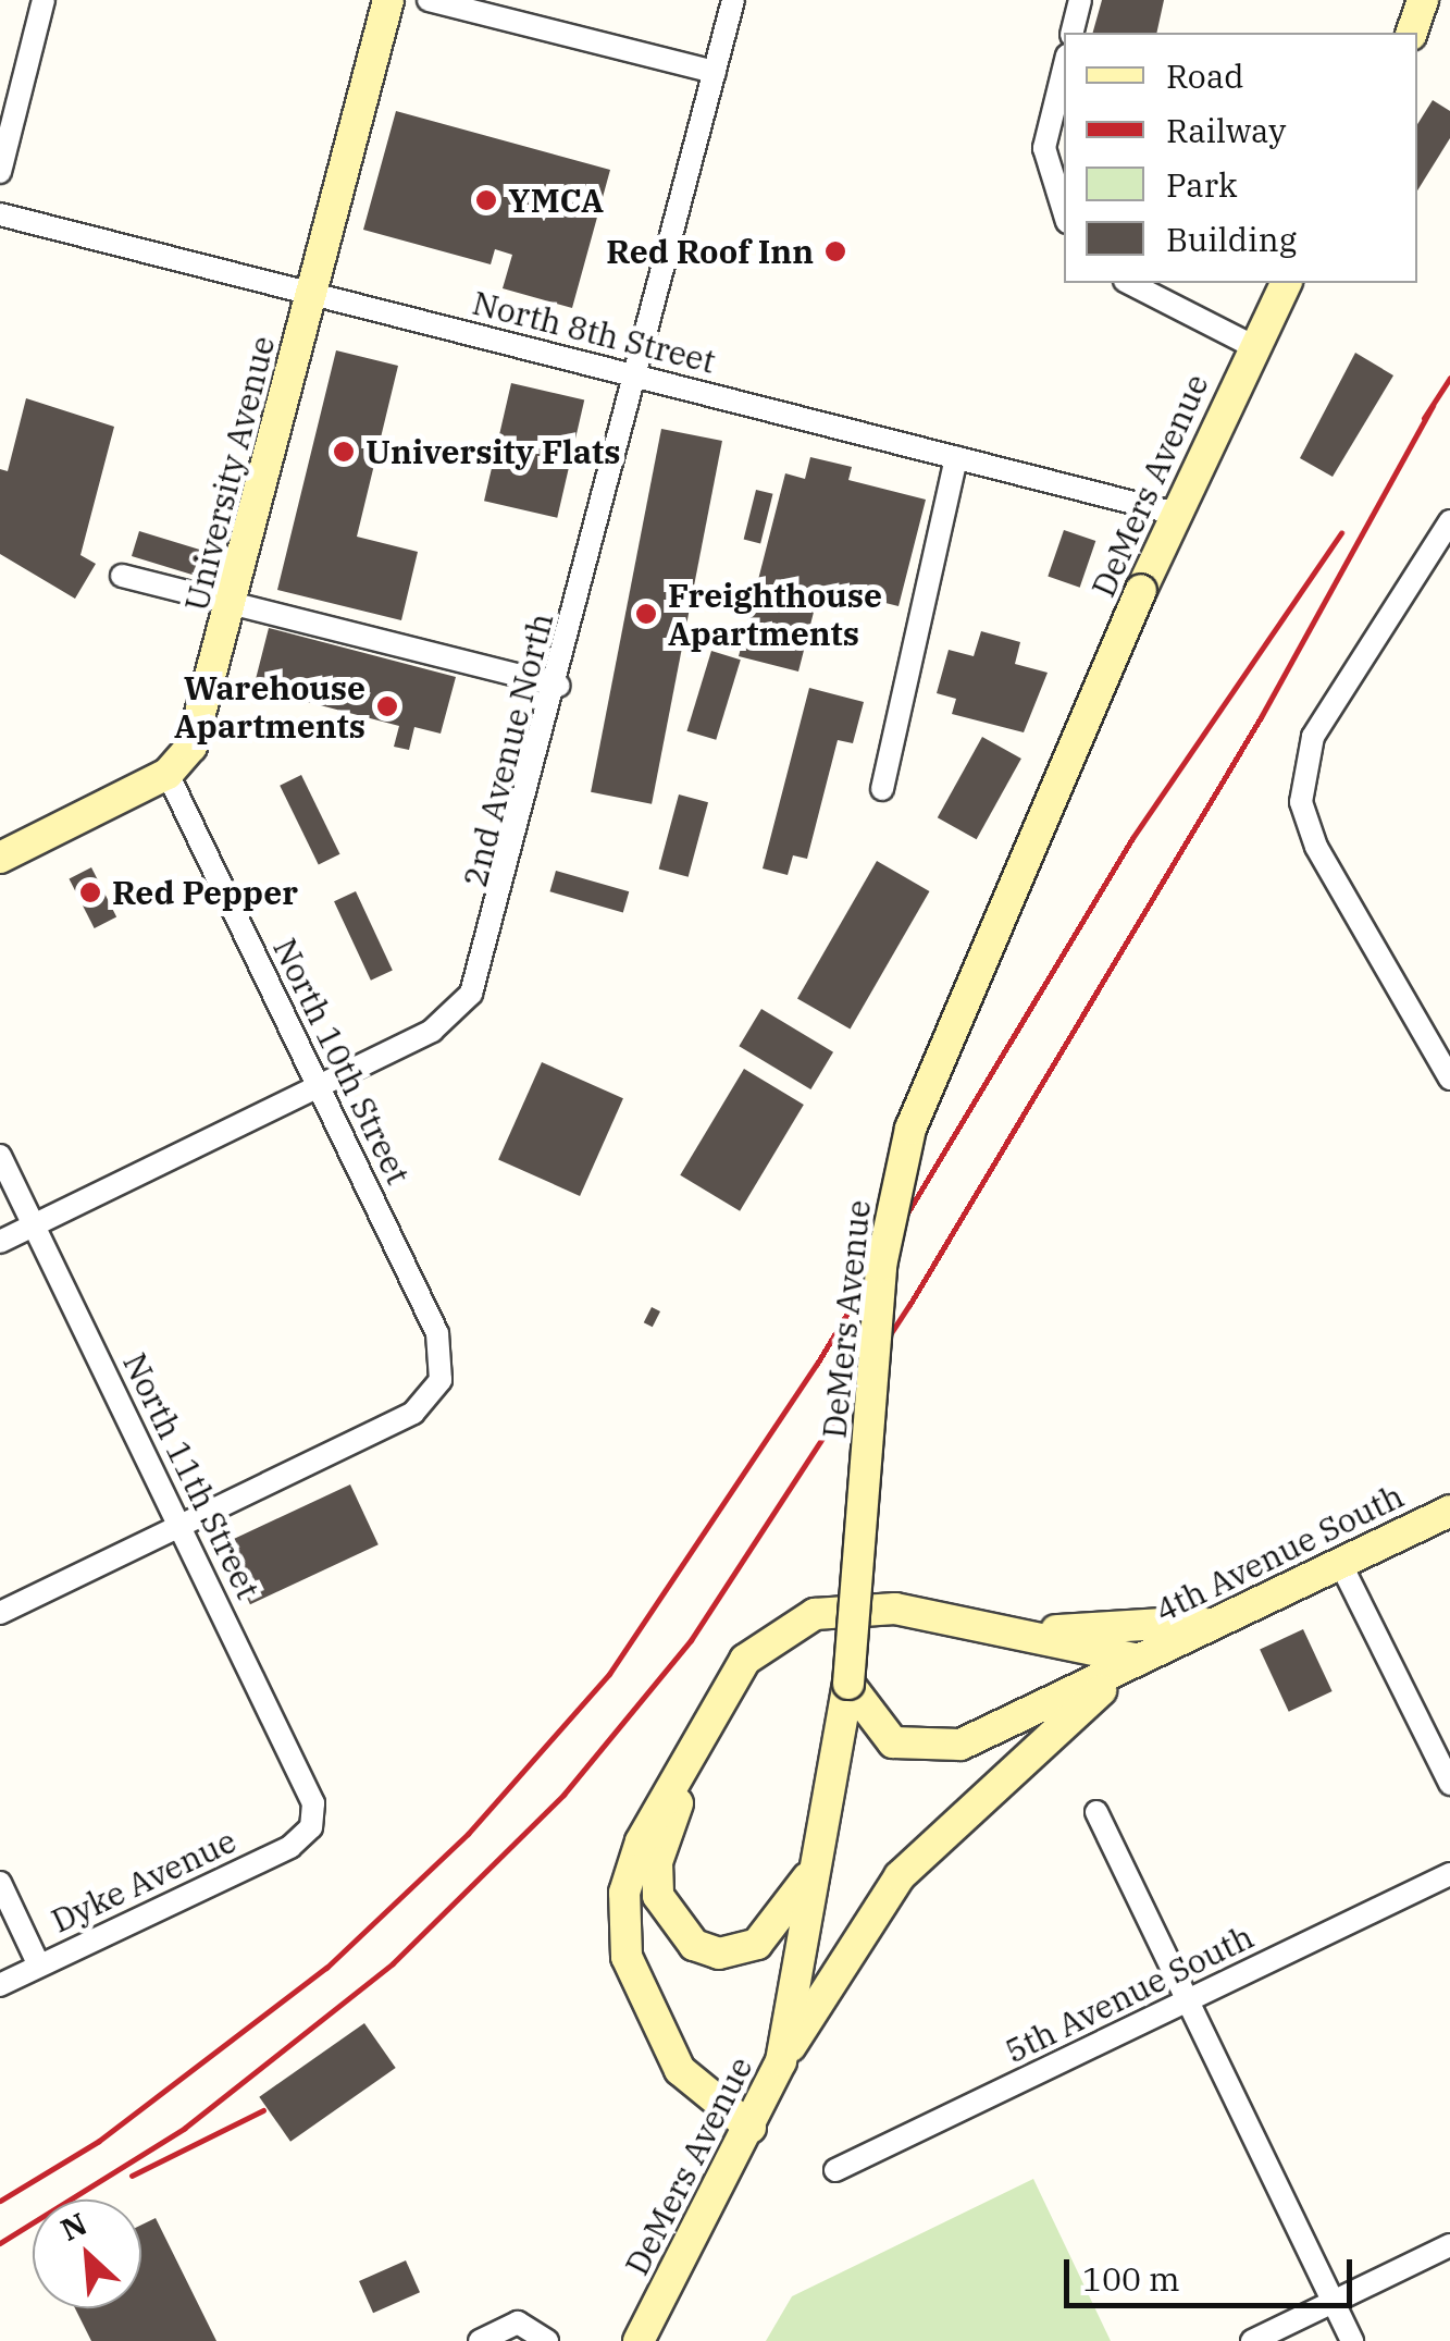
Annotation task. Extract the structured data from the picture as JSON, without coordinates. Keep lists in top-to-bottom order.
{
  "streets": {
    "main road": ["University Avenue", "DeMers Avenue", "4th Avenue South"],
    "street": [
      "North 8th Street",
      "2nd Avenue North",
      "North 10th Street",
      "North 11th Street",
      "Dyke Avenue",
      "5th Avenue South"
    ]
  },
  "crossings": [
    ["North 8th Street", "University Avenue"],
    ["North 8th Street", "DeMers Avenue"],
    ["North 8th Street", "2nd Avenue North"],
    ["University Avenue", "North 10th Street"],
    ["2nd Avenue North", "North 10th Street"],
    ["2nd Avenue North", "North 11th Street"],
    ["North 10th Street", "North 11th Street"],
    ["North 11th Street", "Dyke Avenue"]
  ],
  "places": [
    "YMCA",
    "Red Roof Inn",
    "University Flats",
    "Freighthouse Apartments",
    "Warehouse Apartments",
    "Red Pepper"
  ],
  "legend": [
    "Road",
    "Railway",
    "Park",
    "Building"
  ],
  "scale_bar": "100 m",
  "north": "top left"
}
